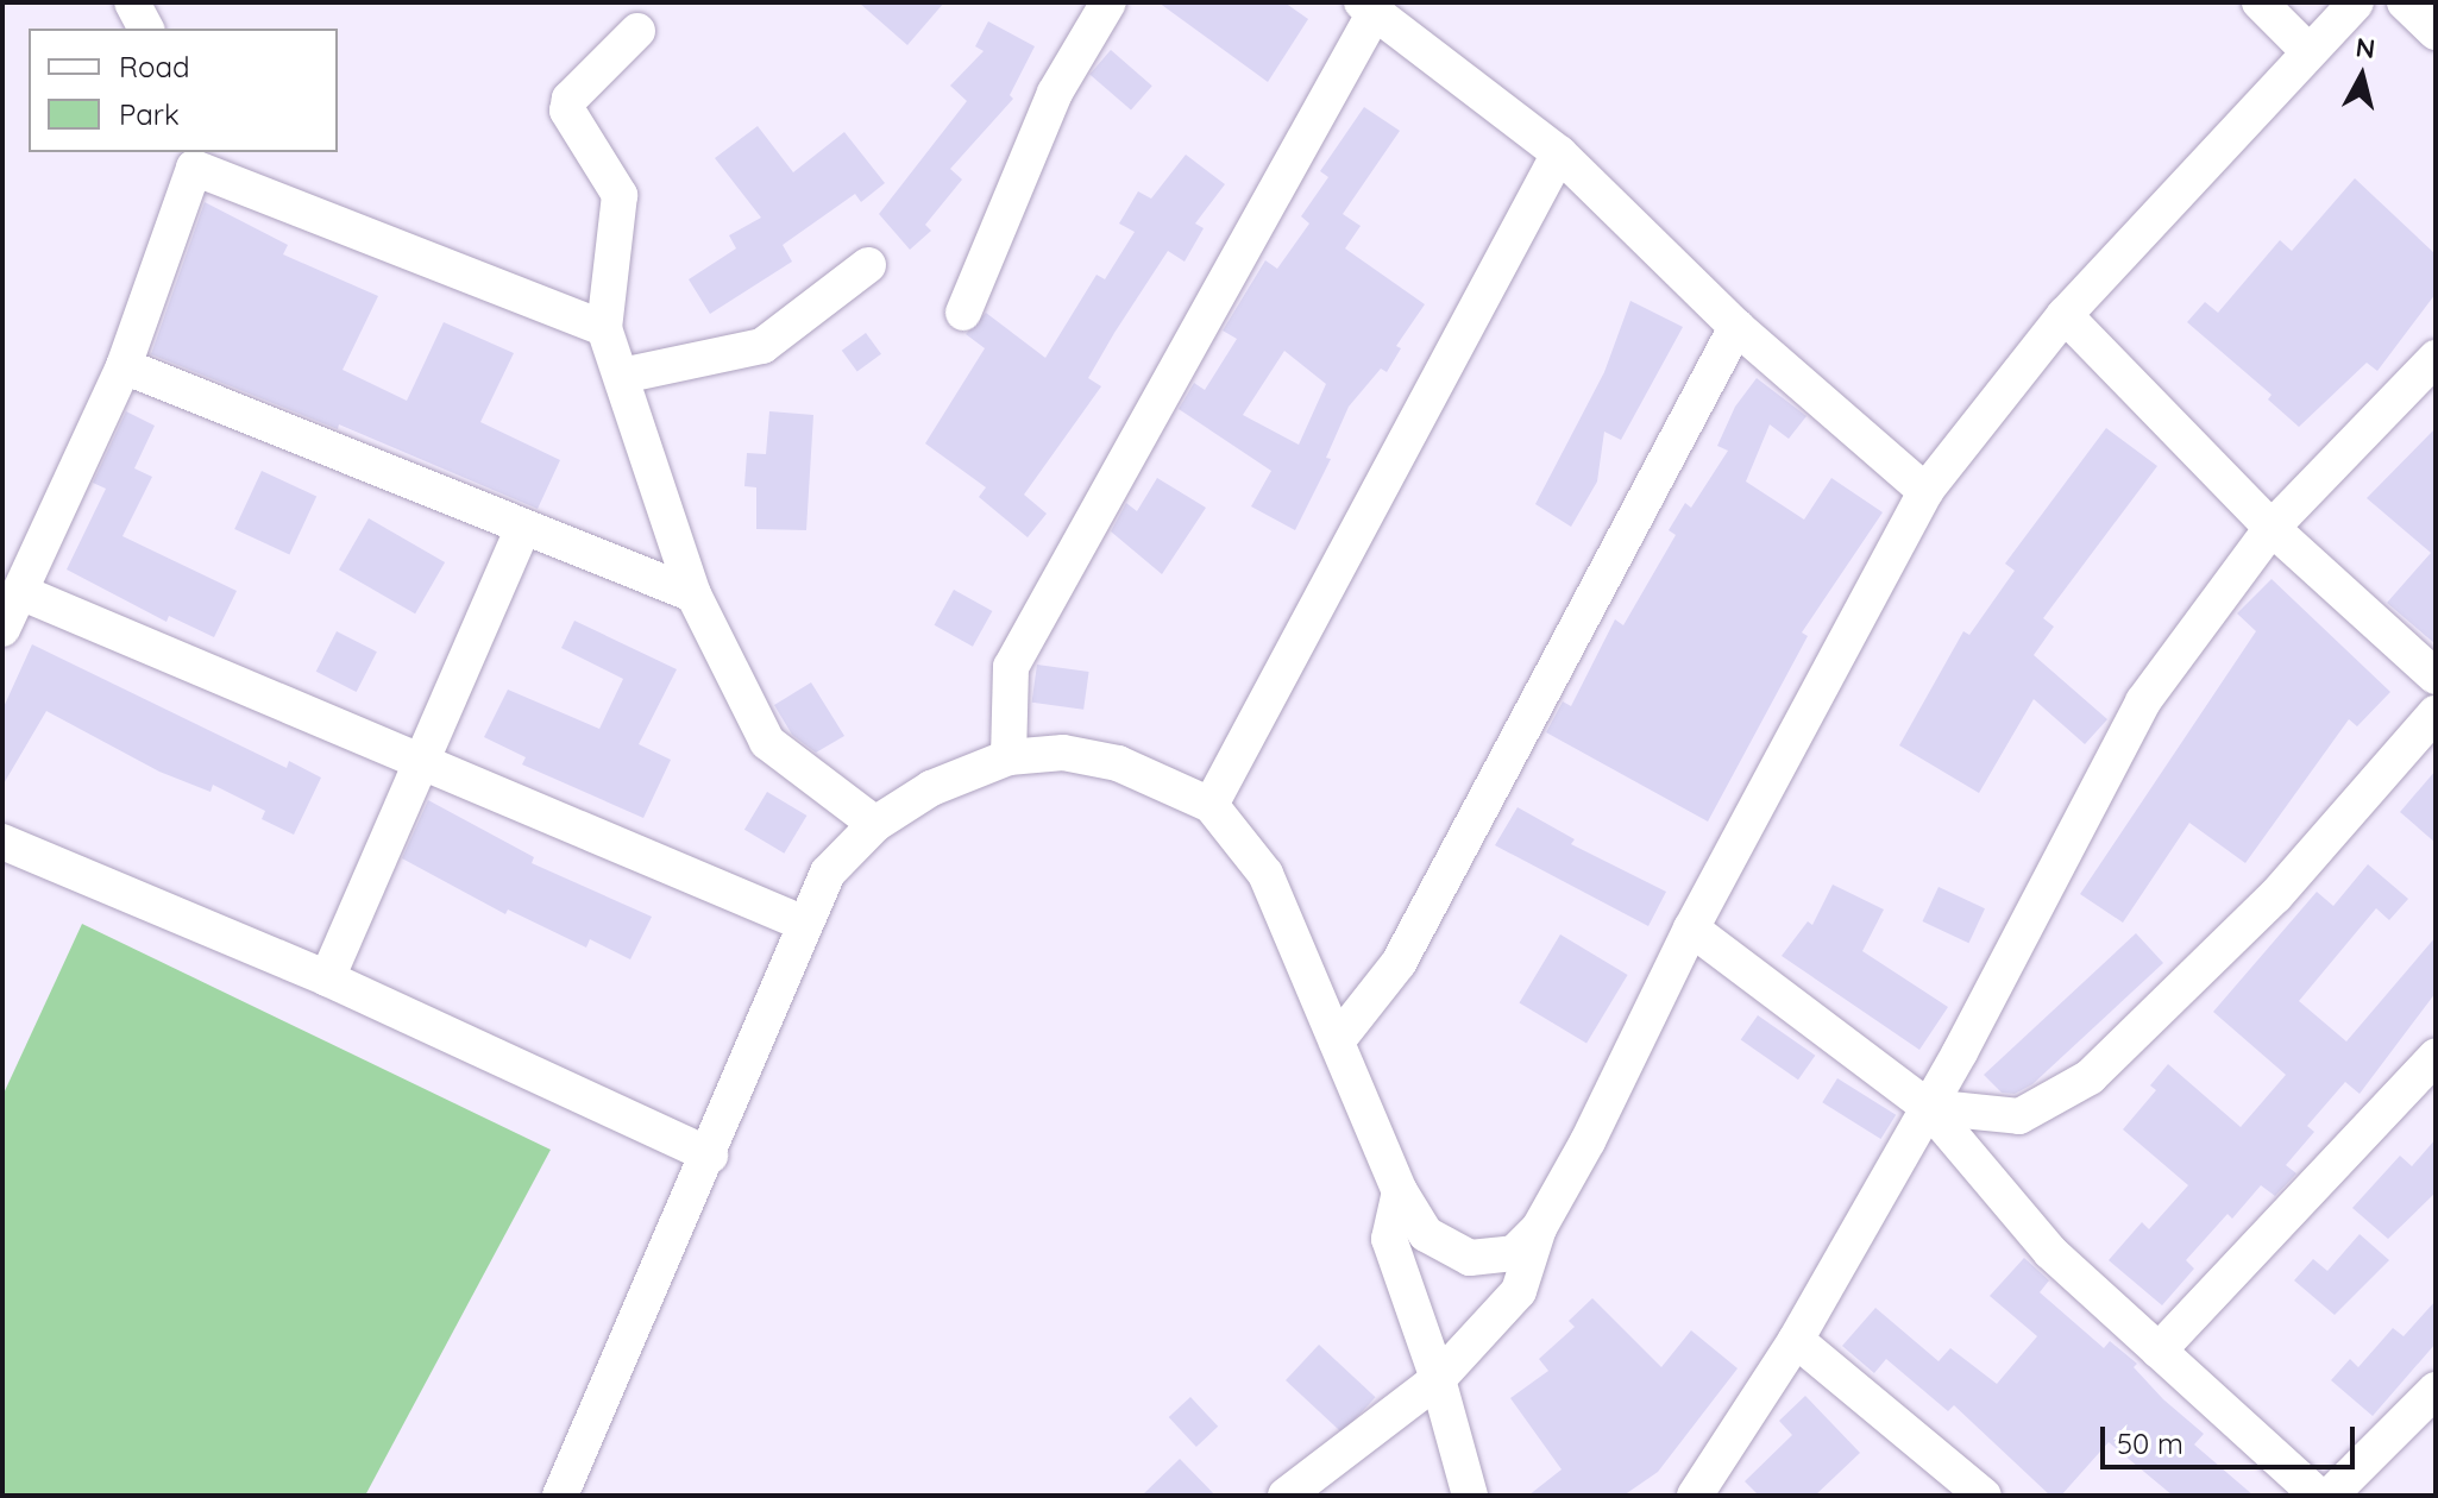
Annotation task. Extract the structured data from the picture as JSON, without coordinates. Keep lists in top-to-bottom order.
{
  "legend": ["Road", "Park"],
  "scale_bar": "50 m",
  "north": "top"
}
